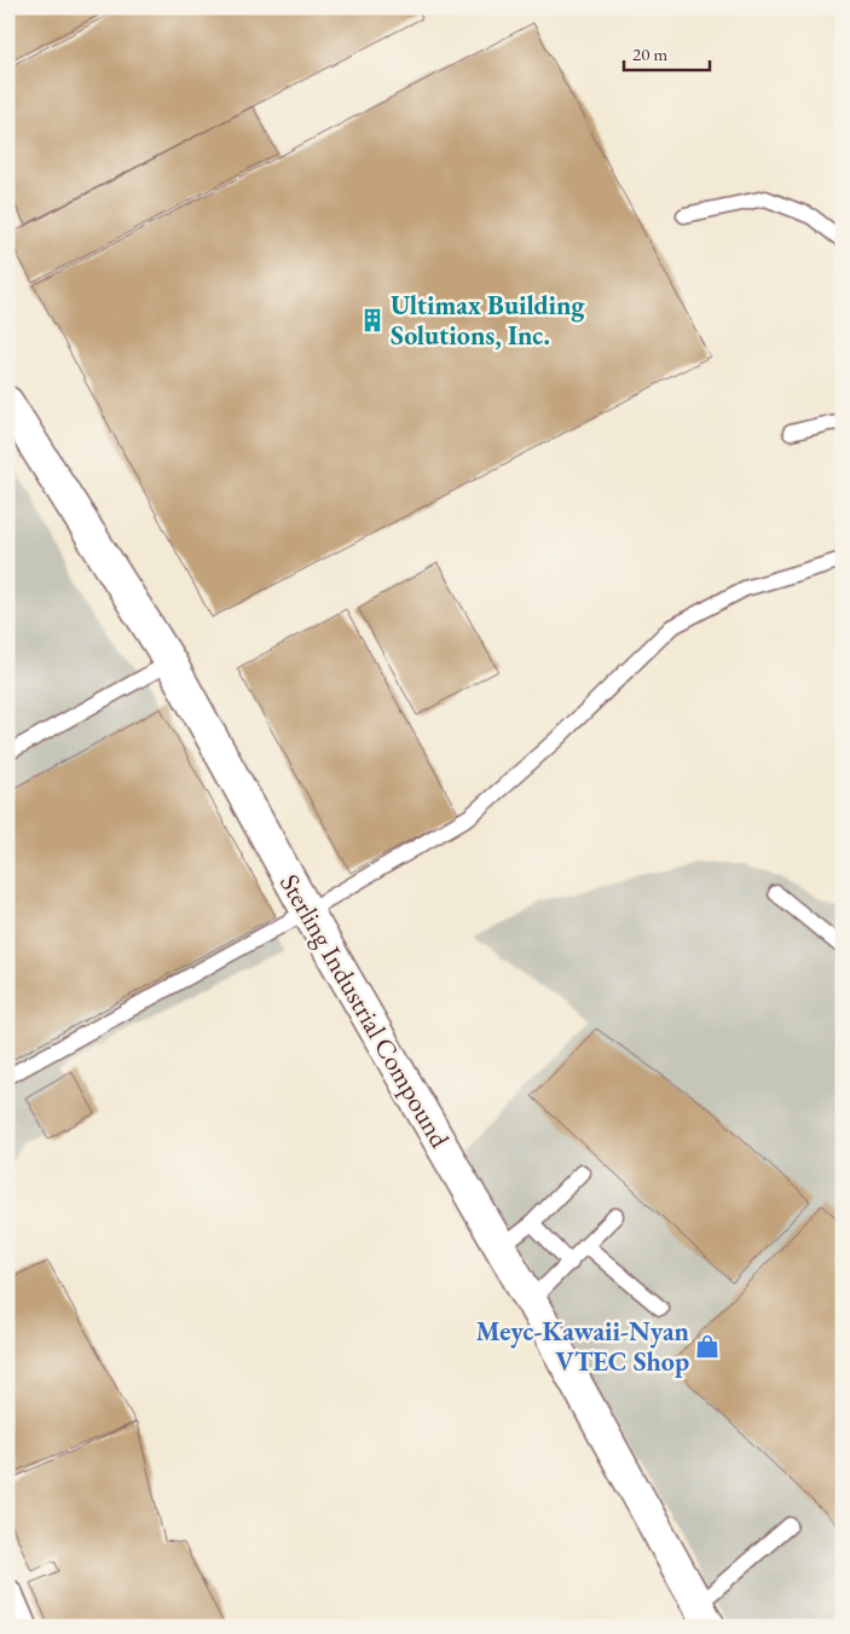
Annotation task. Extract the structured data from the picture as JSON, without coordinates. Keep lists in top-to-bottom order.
{
  "streets": {
    "street": ["Sterling Industrial Compound"]
  },
  "places": {
    "building": ["Ultimax Building Solutions, Inc."],
    "shop": ["Meyc-Kawaii-Nyan VTEC Shop"]
  },
  "scale_bar": "20 m"
}
